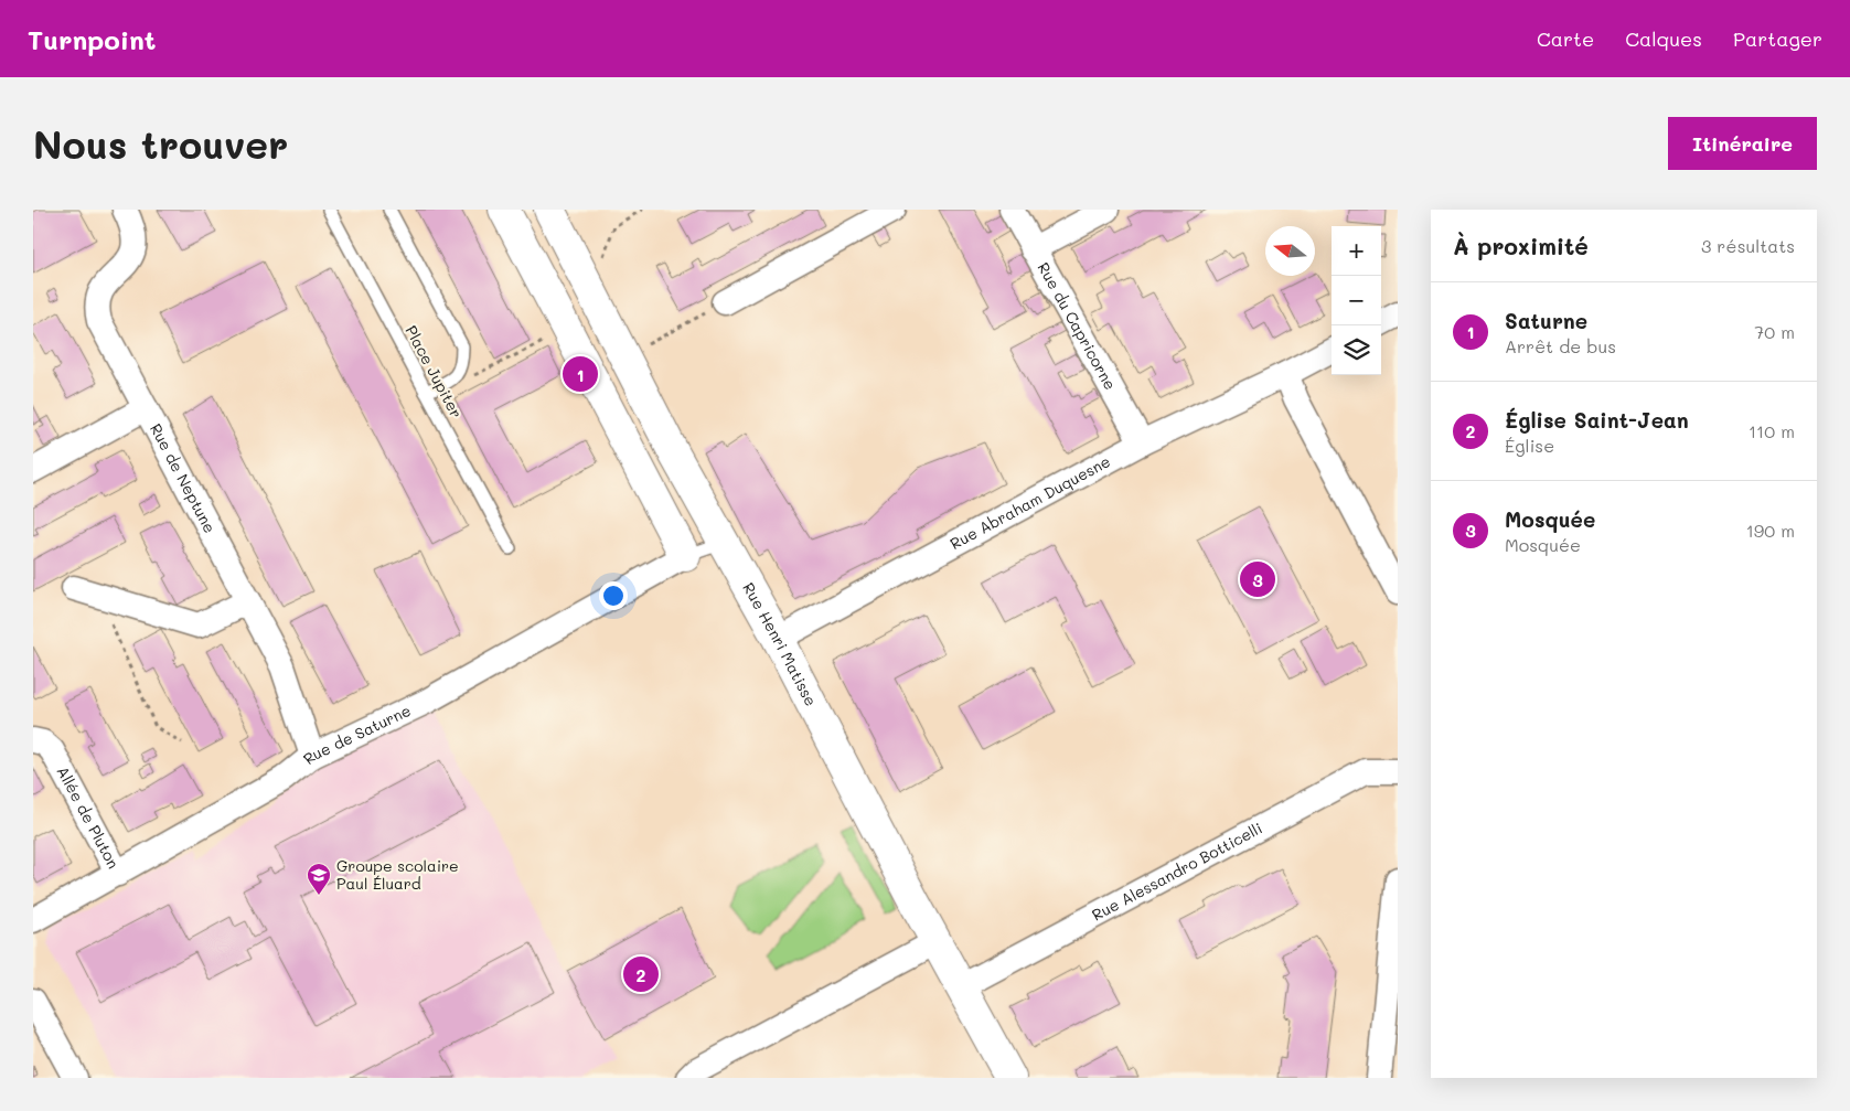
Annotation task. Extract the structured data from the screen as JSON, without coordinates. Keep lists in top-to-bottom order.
{
  "streets": {
    "street": [
      "Rue du Capricorne",
      "Rue de Neptune",
      "Rue Abraham Duquesne",
      "Rue Henri Matisse",
      "Rue de Saturne",
      "Allée de Pluton",
      "Rue Alessandro Botticelli"
    ],
    "lane": ["Place Jupiter"]
  },
  "crossings": [
    ["Rue du Capricorne", "Rue Abraham Duquesne"],
    ["Rue de Neptune", "Rue de Saturne"],
    ["Rue Abraham Duquesne", "Rue Henri Matisse"],
    ["Rue Henri Matisse", "Rue Alessandro Botticelli"],
    ["Rue de Saturne", "Allée de Pluton"]
  ],
  "places": {
    "school or university": ["Groupe scolaire Paul Éluard"]
  },
  "north": "left",
  "page": {
    "header": "Turnpoint",
    "nav": ["Carte", "Calques", "Partager"],
    "buttons": "Itinéraire",
    "title": "Nous trouver",
    "heading": ["À proximité", "3 résultats"],
    "map_buttons": ["+", "−"],
    "list": [
      {
        "mark": "1",
        "name": "Saturne",
        "note": "Arrêt de bus",
        "value": "70 m"
      },
      {
        "mark": "2",
        "name": "Église Saint-Jean",
        "note": "Église",
        "value": "110 m"
      },
      {
        "mark": "3",
        "name": "Mosquée",
        "note": "Mosquée",
        "value": "190 m"
      }
    ],
    "pins": ["1", "3", "2"]
  }
}
